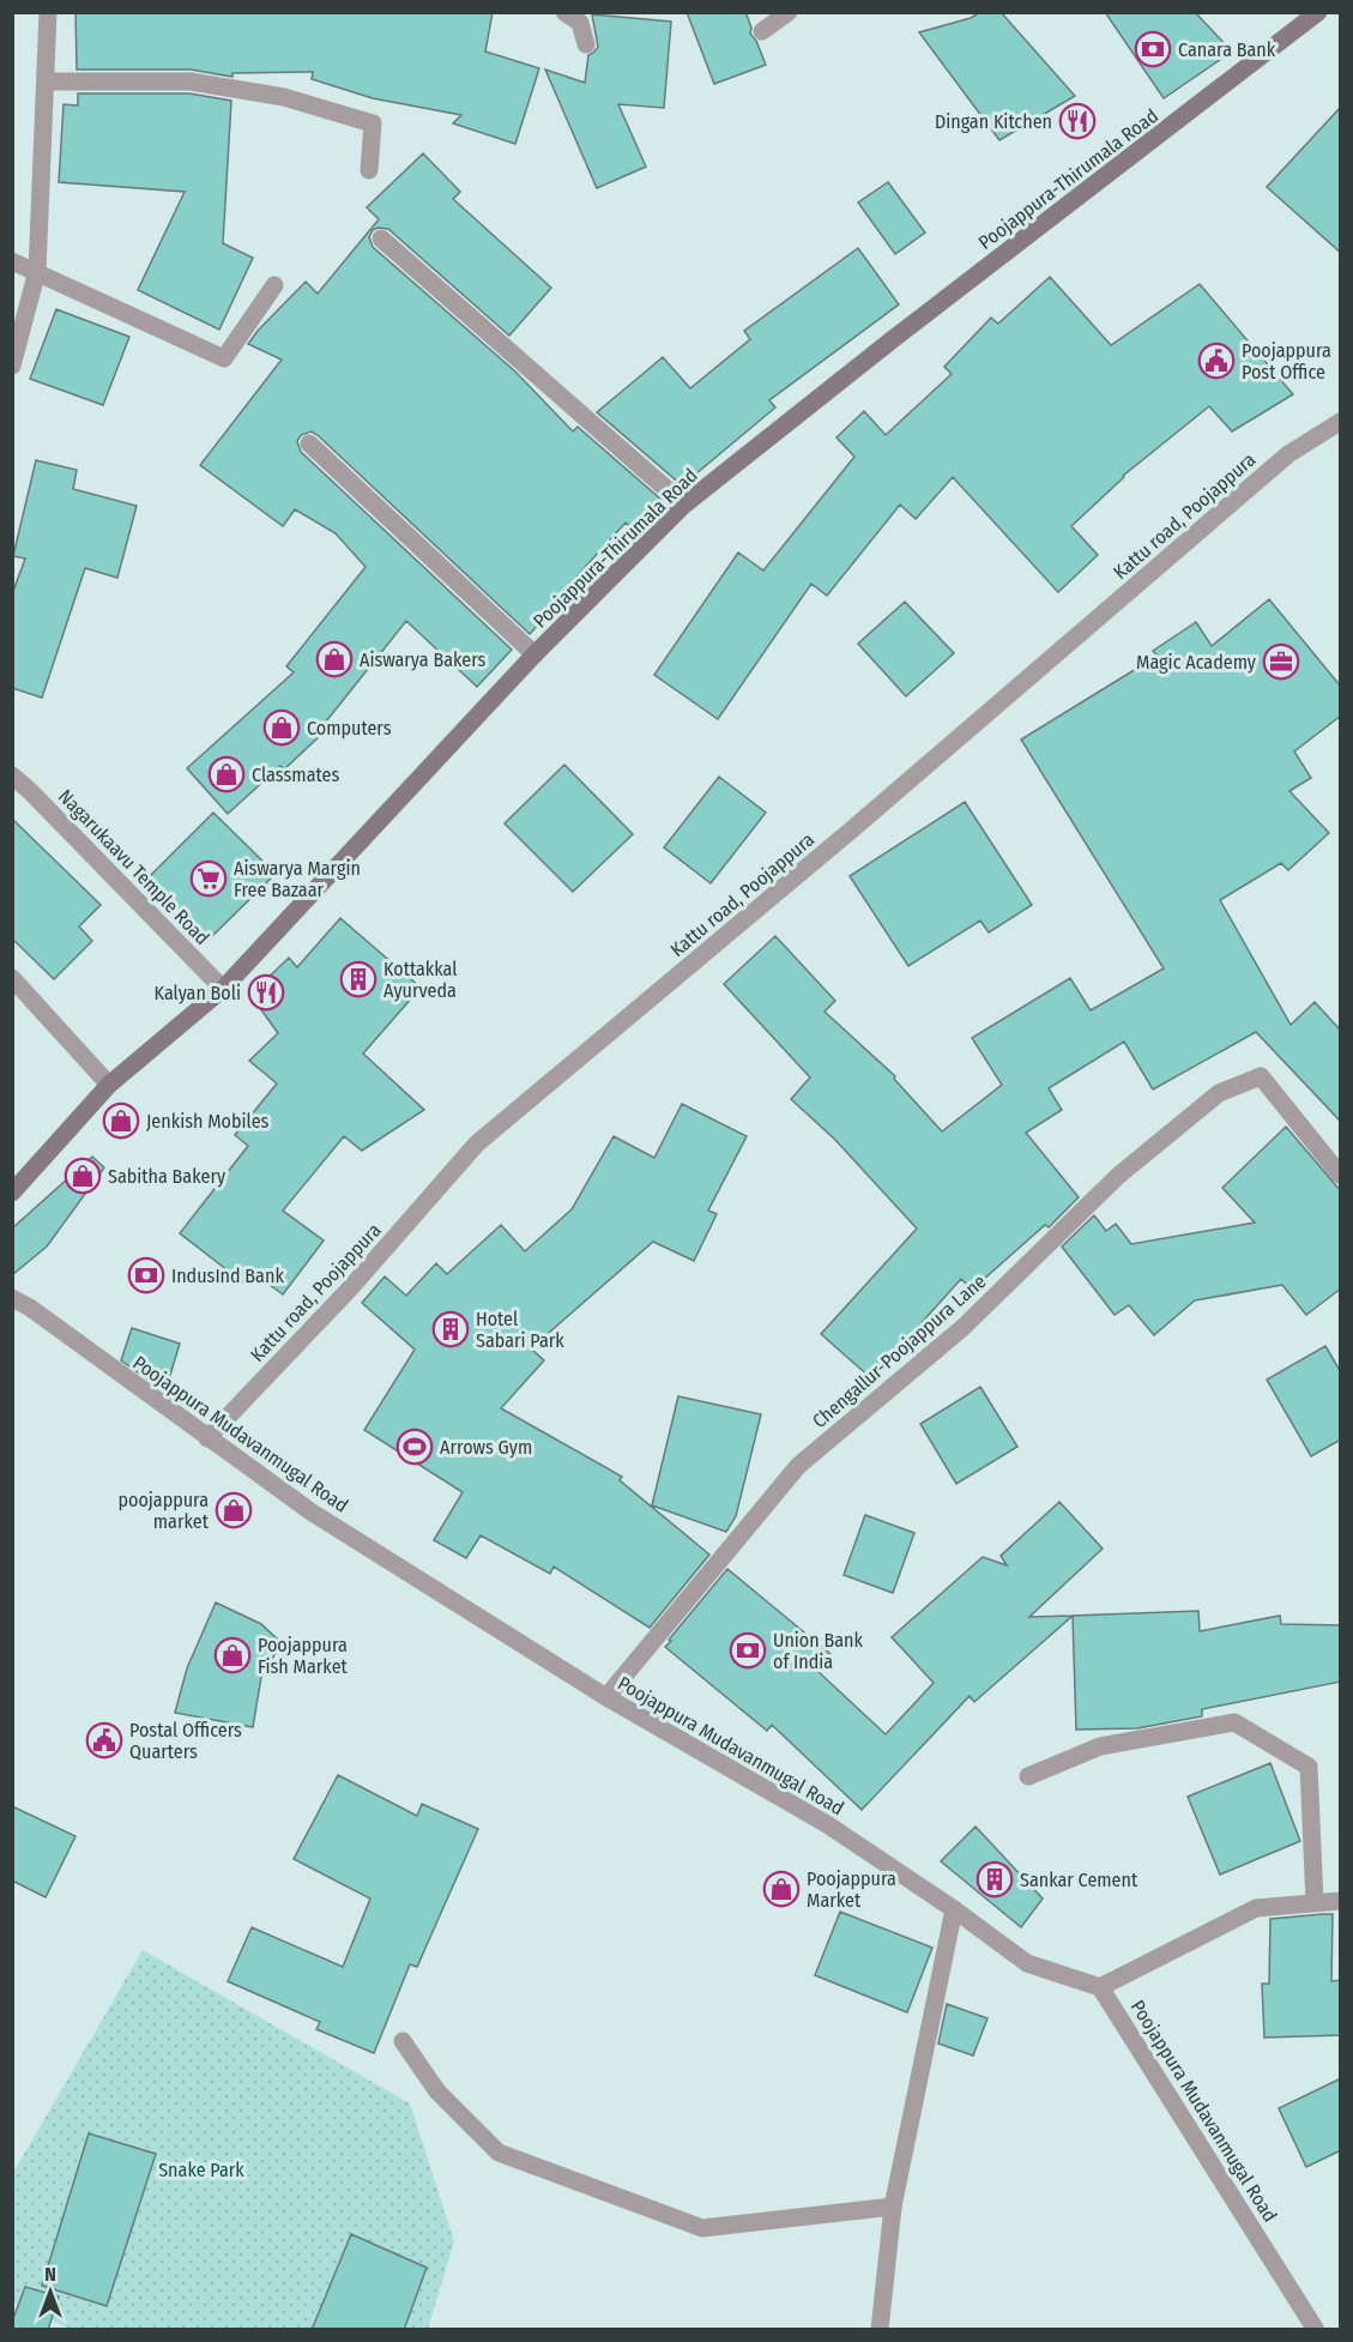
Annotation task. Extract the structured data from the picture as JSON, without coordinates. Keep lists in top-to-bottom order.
{
  "streets": {
    "main road": ["Poojappura-Thirumala Road"],
    "street": [
      "Kattu road, Poojappura",
      "Nagarukaavu Temple Road",
      "Chengallur-Poojappura Lane",
      "Poojappura Mudavanmugal Road"
    ]
  },
  "crossings": [
    ["Poojappura-Thirumala Road", "Nagarukaavu Temple Road"],
    ["Kattu road, Poojappura", "Poojappura Mudavanmugal Road"],
    ["Chengallur-Poojappura Lane", "Poojappura Mudavanmugal Road"]
  ],
  "parks": ["Snake Park"],
  "places": {
    "bank": ["Canara Bank", "IndusInd Bank", "Union Bank of India"],
    "restaurant": ["Dingan Kitchen", "Kalyan Boli"],
    "public building": ["Poojappura Post Office", "Postal Officers Quarters"],
    "shop": [
      "Aiswarya Bakers",
      "Computers",
      "Classmates",
      "Jenkish Mobiles",
      "Sabitha Bakery",
      "poojappura market",
      "Poojappura Fish Market",
      "Poojappura Market"
    ],
    "office": ["Magic Academy"],
    "supermarket": ["Aiswarya Margin Free Bazaar"],
    "building": ["Kottakkal Ayurveda", "Hotel Sabari Park", "Sankar Cement"],
    "sports": ["Arrows Gym"]
  },
  "north": "top"
}
